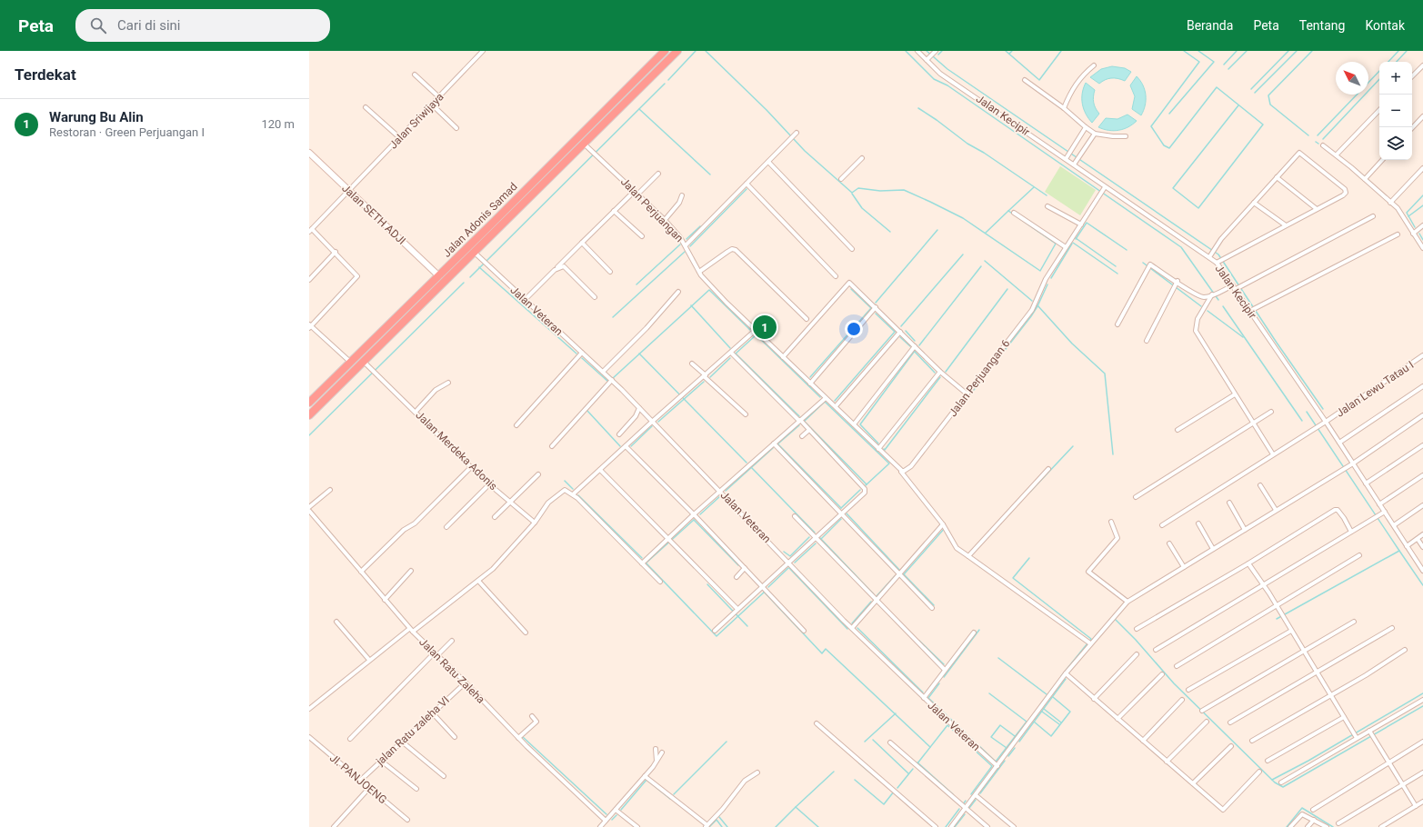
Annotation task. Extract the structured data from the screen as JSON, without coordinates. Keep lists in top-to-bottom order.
{
  "streets": {
    "highway": ["Jalan Adonis Samad"],
    "street": [
      "Jalan Kecipir",
      "Jalan Sriwijaya",
      "Jalan Perjuangan",
      "Jalan SETH ADJI",
      "Jalan Veteran",
      "Jalan Perjuangan 6",
      "Jalan Lewu Tatau I",
      "Jalan Merdeka Adonis",
      "Jalan Ratu Zaleha",
      "jalan Ratu zaleha VI",
      "Jl. PANJOENG"
    ]
  },
  "crossings": [
    ["Jalan Kecipir", "Jalan Perjuangan 6"],
    ["Jalan Kecipir", "Jalan Lewu Tatau I"],
    ["Jalan Sriwijaya", "Jalan SETH ADJI"],
    ["Jalan Perjuangan", "Jalan Perjuangan 6"],
    ["Jalan SETH ADJI", "Jalan Adonis Samad"],
    ["Jalan Ratu Zaleha", "jalan Ratu zaleha VI"],
    ["jalan Ratu zaleha VI", "Jl. PANJOENG"]
  ],
  "north": "top left",
  "page": {
    "header": "Peta",
    "search": "Cari di sini",
    "nav": [
      "Beranda",
      "Peta",
      "Tentang",
      "Kontak"
    ],
    "heading": "Terdekat",
    "map_buttons": ["+", "−"],
    "list": [
      {
        "mark": "1",
        "name": "Warung Bu Alin",
        "note": "Restoran · Green Perjuangan I",
        "value": "120 m"
      }
    ],
    "pins": "1"
  }
}
